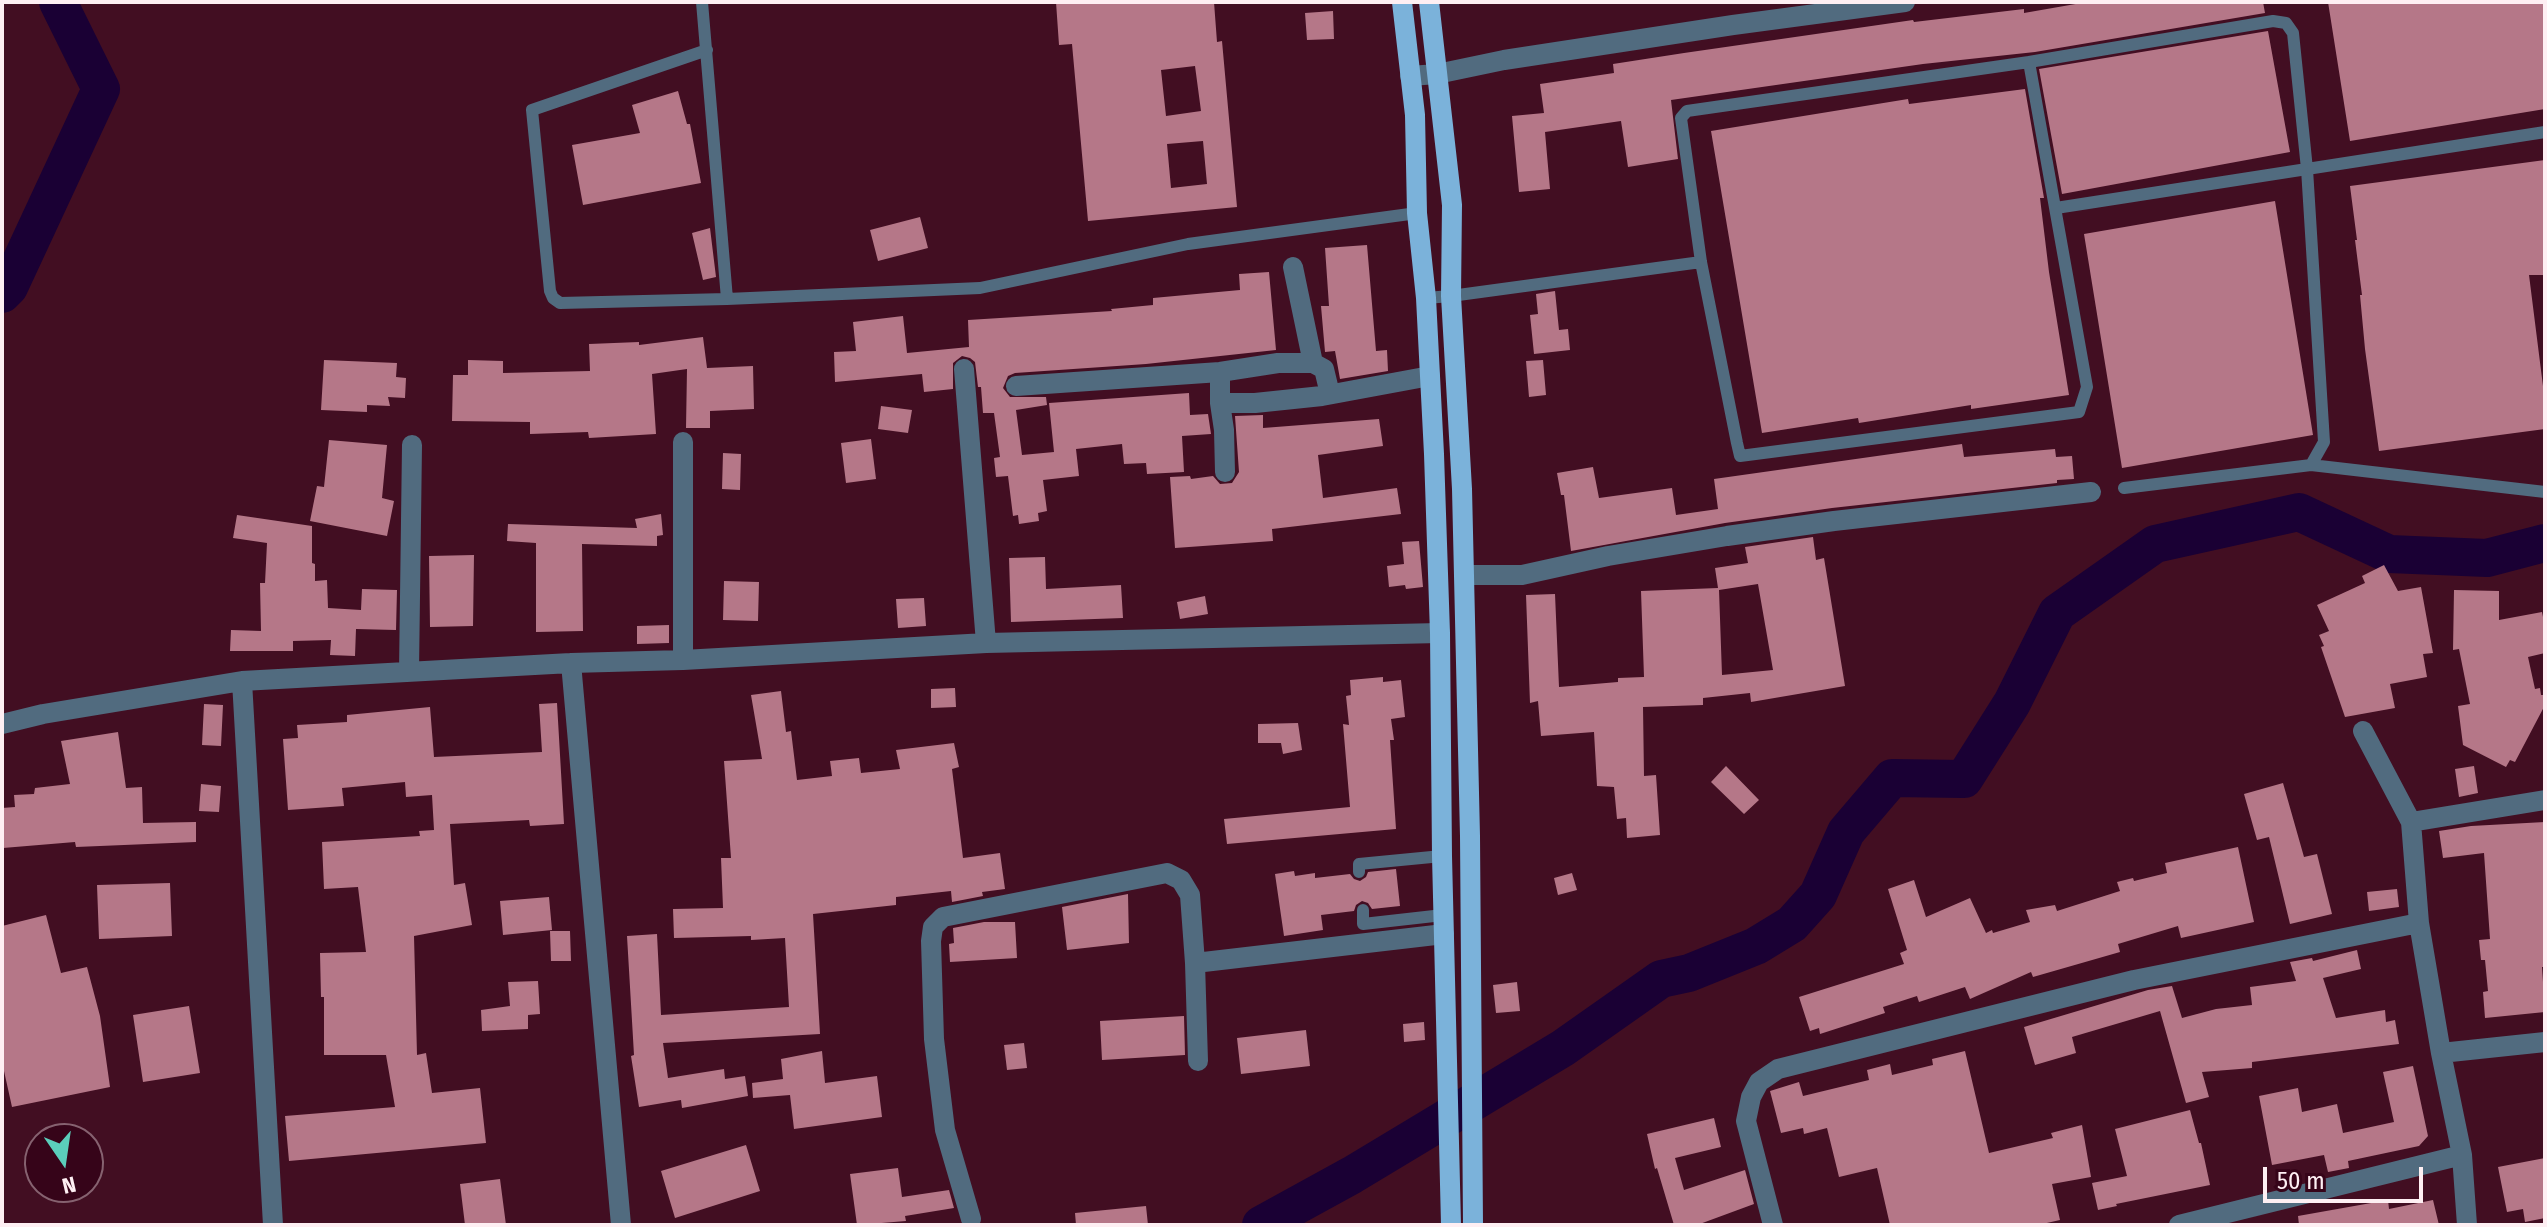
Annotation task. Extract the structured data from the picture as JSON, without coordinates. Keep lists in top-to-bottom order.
{
  "scale_bar": "50 m",
  "north": "bottom"
}
